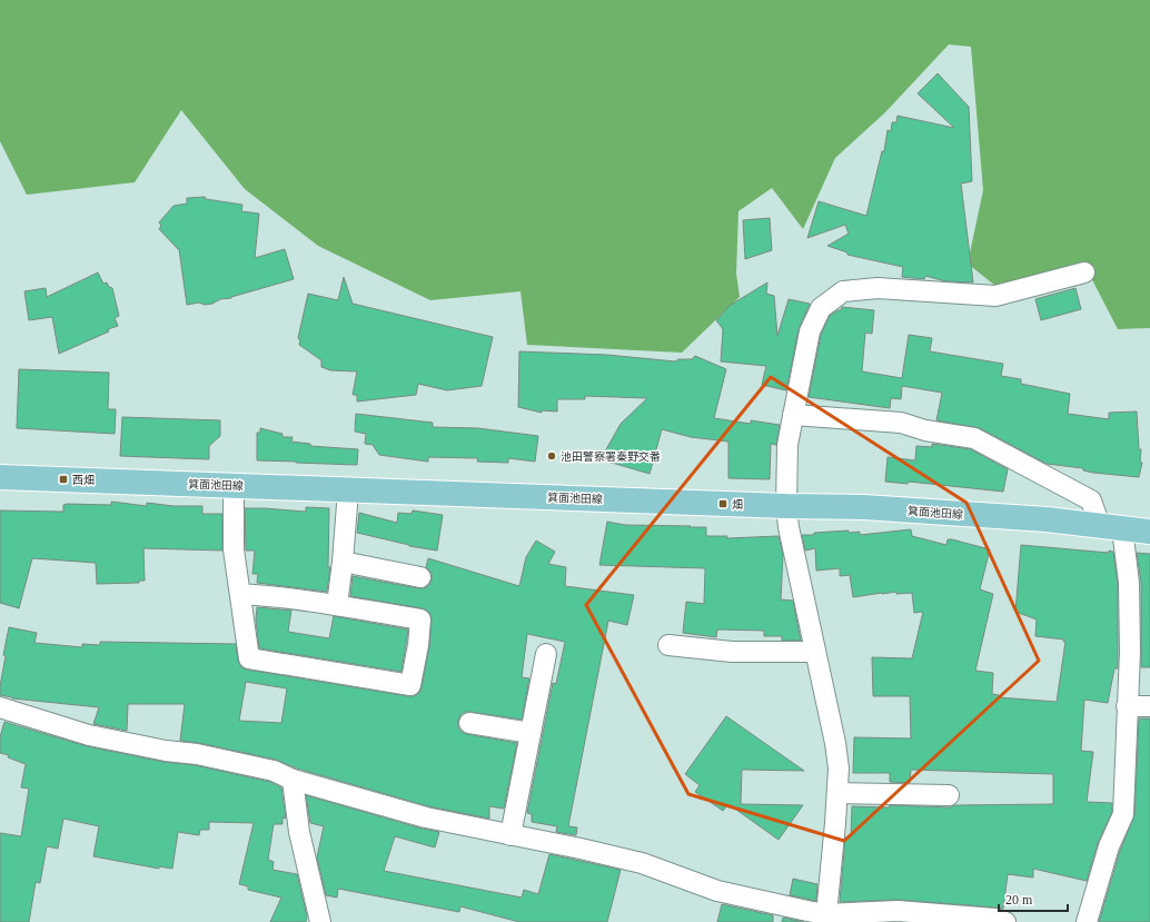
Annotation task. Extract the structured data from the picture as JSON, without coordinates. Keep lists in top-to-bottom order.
{
  "streets": {
    "main road": ["箕面池田線"]
  },
  "places": {
    "other": ["池田警察署秦野交番"],
    "transit": ["西畑", "畑"]
  },
  "scale_bar": "20 m"
}
